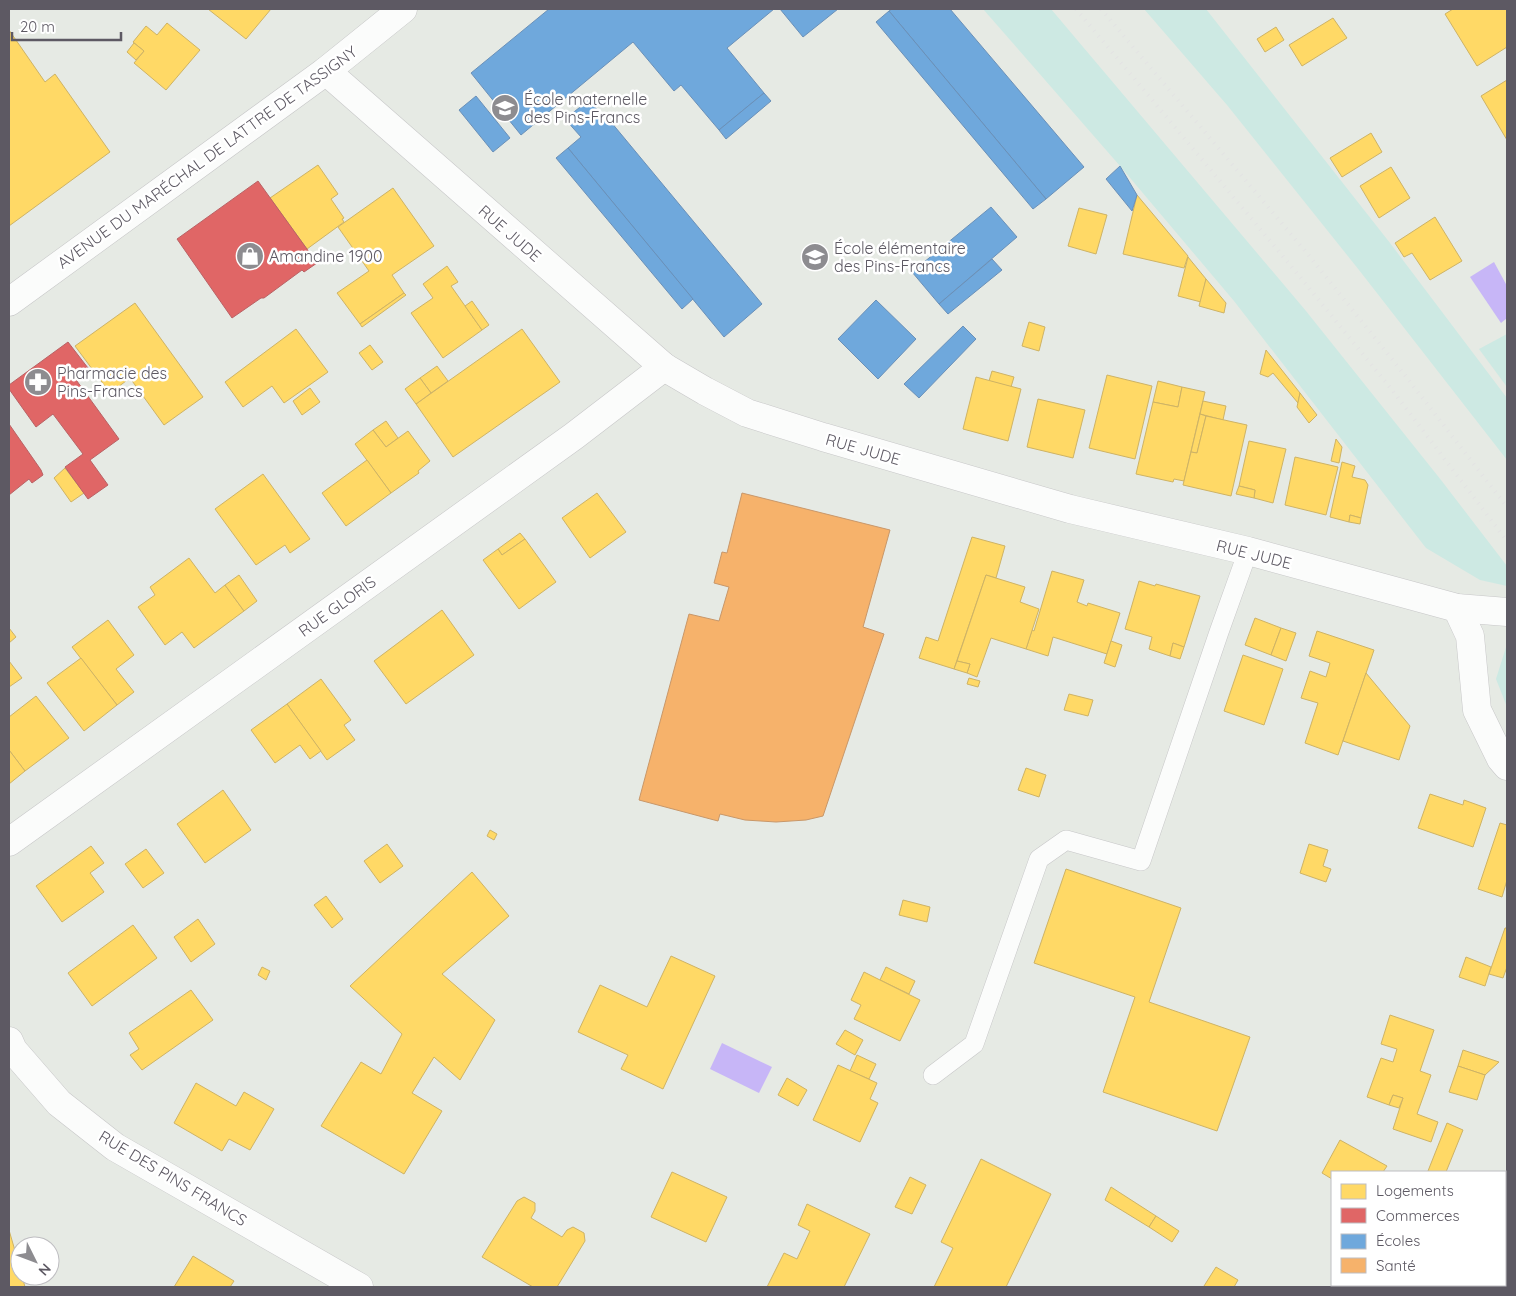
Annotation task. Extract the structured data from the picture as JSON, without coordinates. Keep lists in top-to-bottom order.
{
  "streets": {
    "street": [
      "AVENUE DU MARÉCHAL DE LATTRE DE TASSIGNY",
      "RUE JUDE",
      "RUE GLORIS",
      "RUE DES PINS FRANCS"
    ]
  },
  "crossings": [
    ["AVENUE DU MARÉCHAL DE LATTRE DE TASSIGNY", "RUE JUDE"],
    ["RUE JUDE", "RUE GLORIS"]
  ],
  "places": {
    "school or university": ["École maternelle des Pins-Francs", "École élémentaire des Pins-Francs"],
    "shop": ["Amandine 1900"],
    "pharmacy": ["Pharmacie des Pins-Francs"]
  },
  "legend": [
    "Logements",
    "Commerces",
    "Écoles",
    "Santé"
  ],
  "scale_bar": "20 m",
  "north": "bottom right"
}
